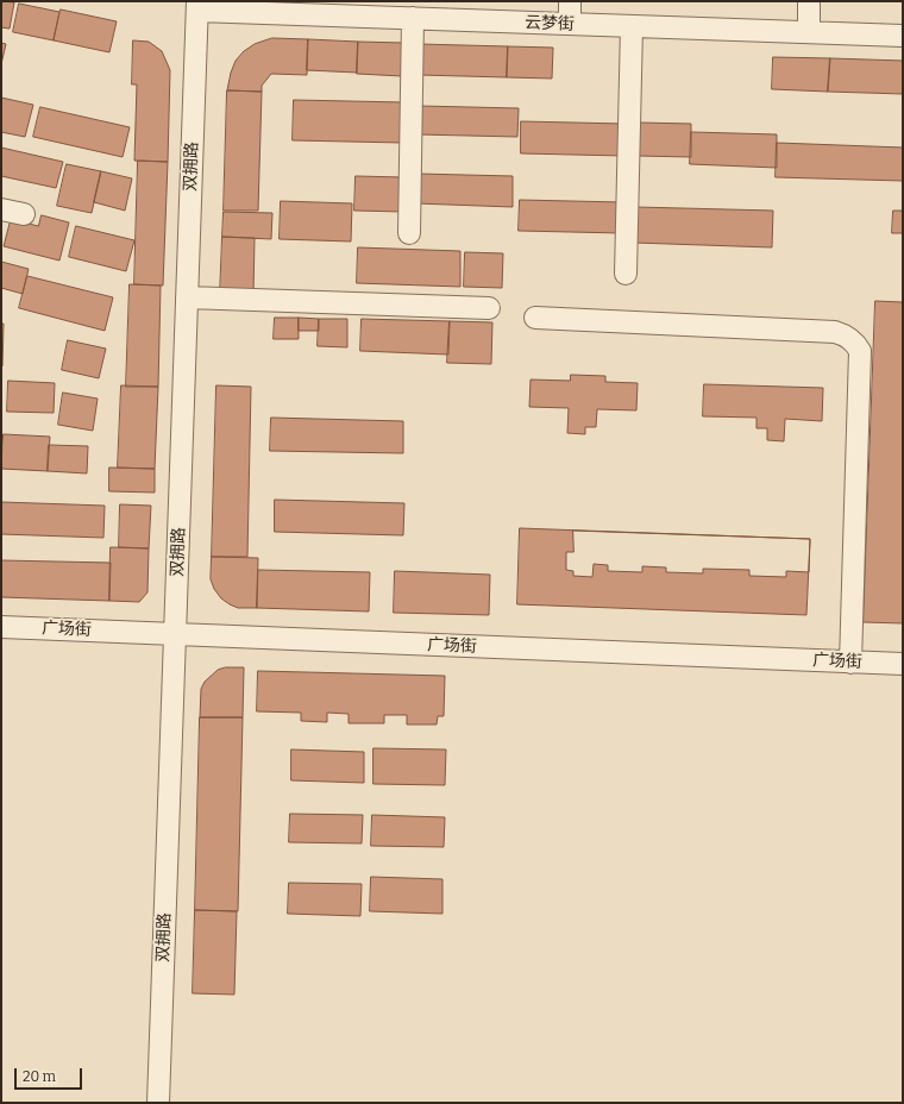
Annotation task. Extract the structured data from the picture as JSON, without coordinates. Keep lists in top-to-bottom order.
{
  "streets": {
    "street": ["云梦街", "双拥路", "广场街"]
  },
  "crossings": [
    ["云梦街", "双拥路"],
    ["双拥路", "广场街"]
  ],
  "scale_bar": "20 m"
}
